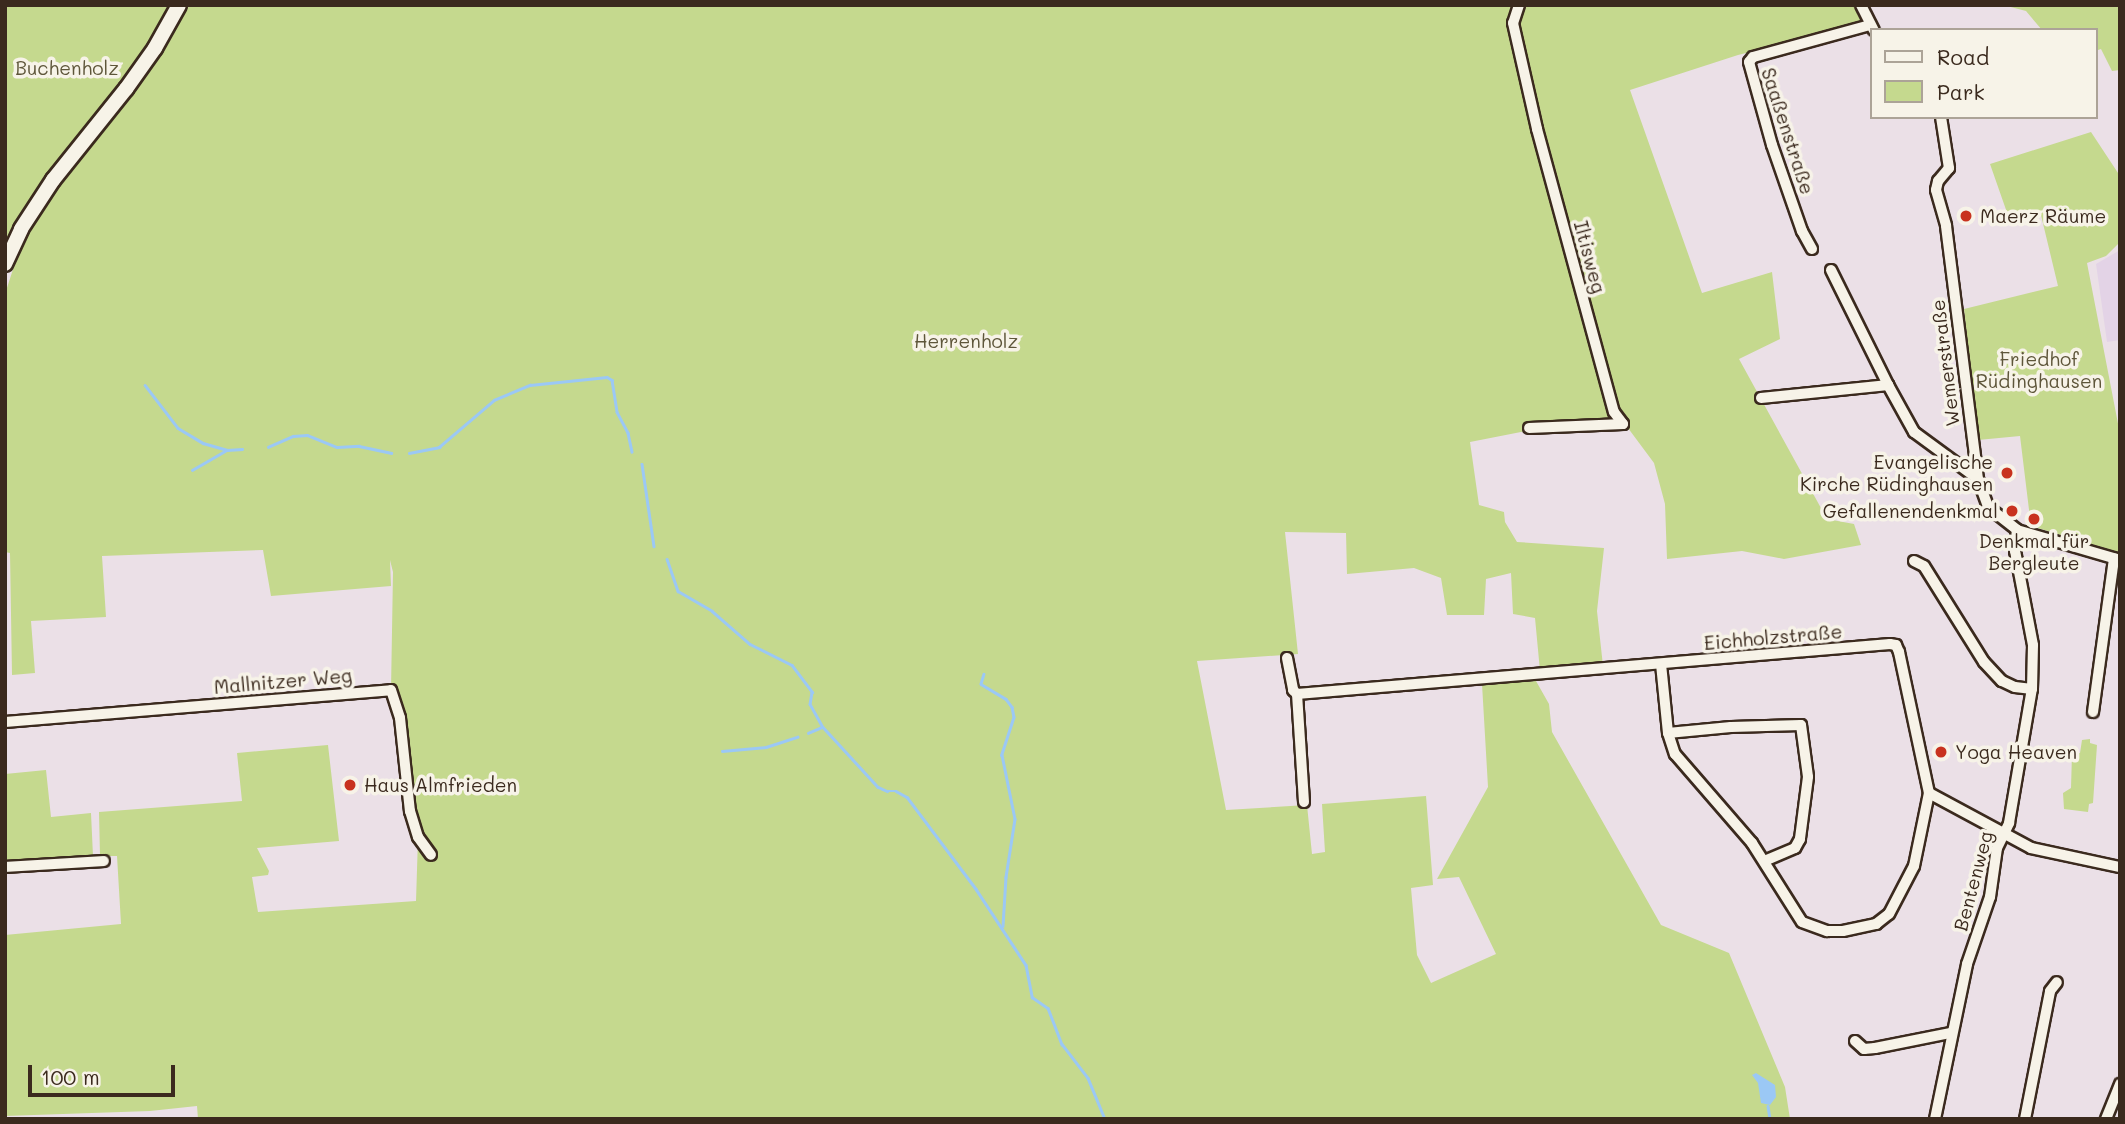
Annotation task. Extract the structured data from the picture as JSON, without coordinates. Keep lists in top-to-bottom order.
{
  "streets": {
    "street": [
      "Saaßenstraße",
      "Iltisweg",
      "Wemerstraße",
      "Eichholzstraße",
      "Mallnitzer Weg",
      "Bentenweg"
    ]
  },
  "crossings": [
    ["Wemerstraße", "Bentenweg"]
  ],
  "parks": ["Buchenholz", "Herrenholz", "Friedhof Rüdinghausen"],
  "places": [
    "Maerz Räume",
    "Evangelische Kirche Rüdinghausen",
    "Gefallenendenkmal",
    "Denkmal für Bergleute",
    "Yoga Heaven",
    "Haus Almfrieden"
  ],
  "legend": ["Road", "Park"],
  "scale_bar": "100 m"
}
